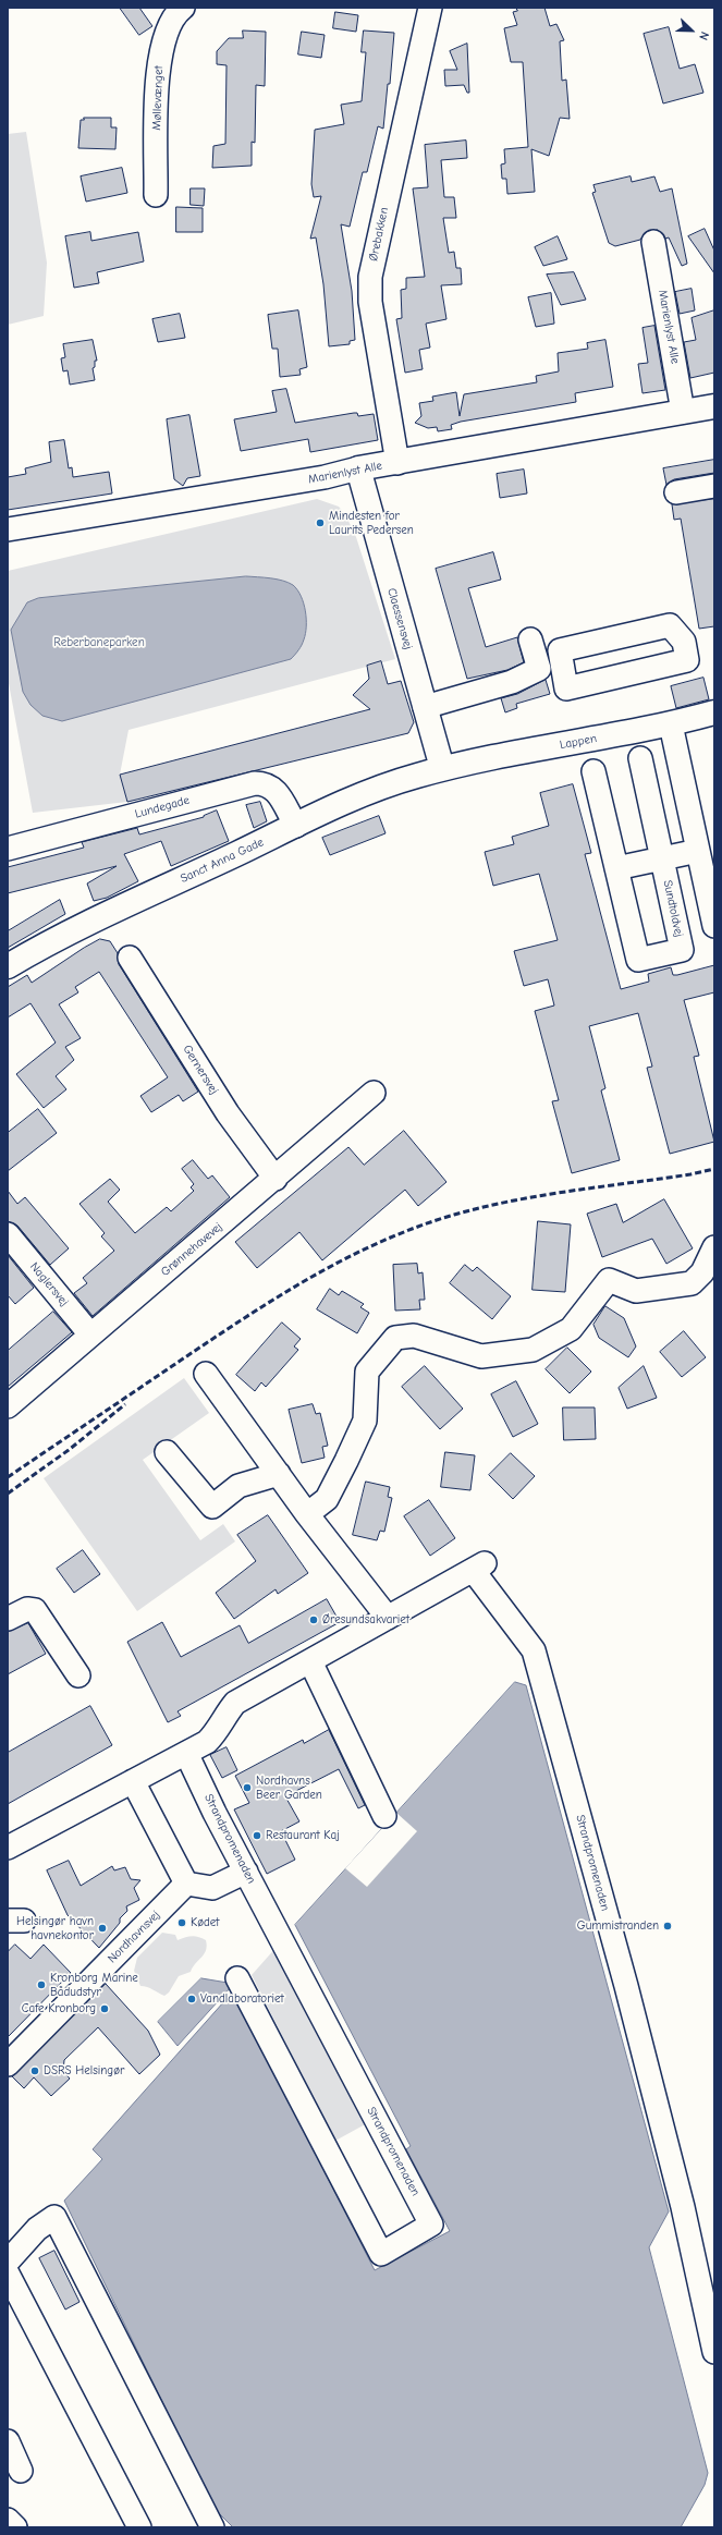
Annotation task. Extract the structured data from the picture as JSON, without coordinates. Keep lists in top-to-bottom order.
{
  "streets": {
    "main road": [
      "Marienlyst Alle",
      "Claessensvej",
      "Lappen",
      "Sanct Anna Gade"
    ],
    "street": [
      "Møllevænget",
      "Ørebakken",
      "Lundegade",
      "Sundtoldvej",
      "Gernersvej",
      "Grønnehavevej",
      "Naglersvej",
      "Strandpromenaden",
      "Nordhavnsvej"
    ]
  },
  "crossings": [
    ["Ørebakken", "Marienlyst Alle"],
    ["Marienlyst Alle", "Claessensvej"],
    ["Claessensvej", "Lappen"],
    ["Claessensvej", "Sanct Anna Gade"],
    ["Lappen", "Sanct Anna Gade"],
    ["Lundegade", "Sanct Anna Gade"],
    ["Gernersvej", "Grønnehavevej"],
    ["Grønnehavevej", "Naglersvej"]
  ],
  "parks": ["Reberbaneparken"],
  "places": [
    "Mindesten for Laurits Pedersen",
    "Øresundsakvariet",
    "Nordhavns Beer Garden",
    "Restaurant Kaj",
    "Kødet",
    "Gummistranden",
    "Helsingør havn havnekontor",
    "Kronborg Marine Bådudstyr",
    "Vandlaboratoriet",
    "Cafe Kronborg",
    "DSRS Helsingør"
  ],
  "north": "bottom right"
}
